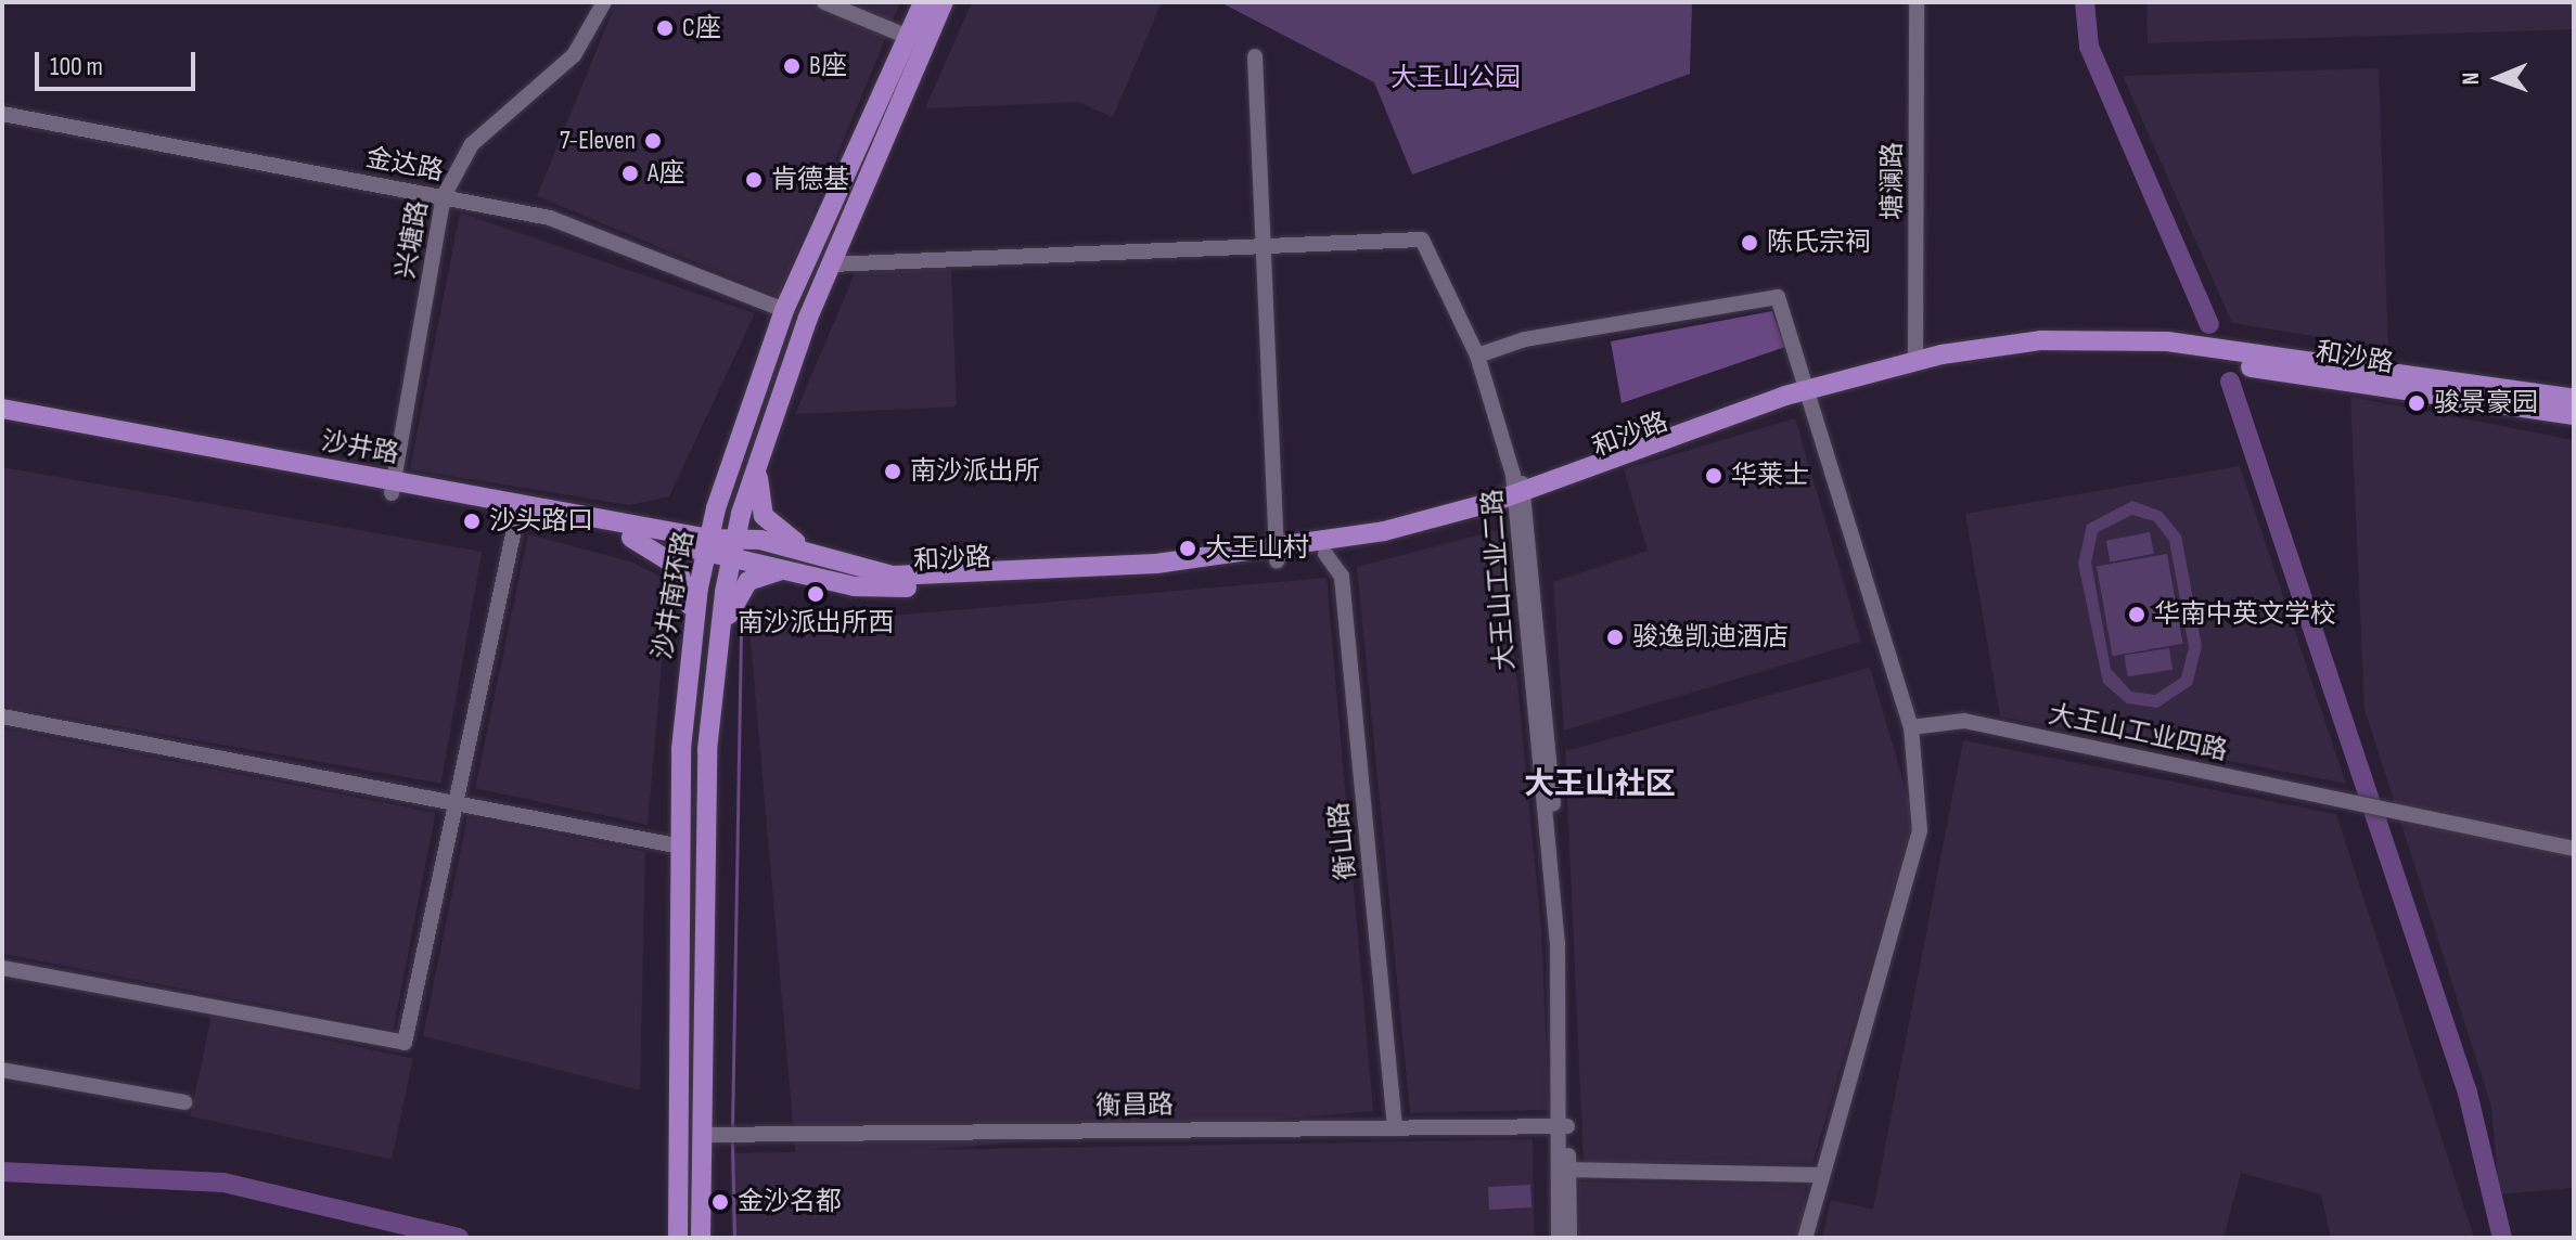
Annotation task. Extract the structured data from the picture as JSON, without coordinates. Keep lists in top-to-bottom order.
{
  "streets": {
    "main road": ["和沙路", "沙井路", "沙井南环路"],
    "street": [
      "金达路",
      "塘澜路",
      "兴塘路",
      "大王山工业二路",
      "大王山工业四路",
      "衡山路",
      "衡昌路"
    ]
  },
  "crossings": [
    ["金达路", "兴塘路"],
    ["金达路", "沙井南环路"],
    ["塘澜路", "和沙路"],
    ["兴塘路", "沙井路"],
    ["和沙路", "沙井路"],
    ["和沙路", "大王山工业二路"],
    ["和沙路", "沙井南环路"],
    ["和沙路", "衡山路"],
    ["沙井路", "沙井南环路"],
    ["大王山工业二路", "衡昌路"],
    ["沙井南环路", "衡昌路"],
    ["衡山路", "衡昌路"]
  ],
  "districts": ["大王山社区"],
  "parks": ["大王山公园"],
  "places": [
    "C座",
    "B座",
    "7-Eleven",
    "A座",
    "肯德基",
    "陈氏宗祠",
    "骏景豪园",
    "南沙派出所",
    "华莱士",
    "沙头路口",
    "大王山村",
    "南沙派出所西",
    "华南中英文学校",
    "骏逸凯迪酒店",
    "金沙名都"
  ],
  "scale_bar": "100 m",
  "north": "left"
}
